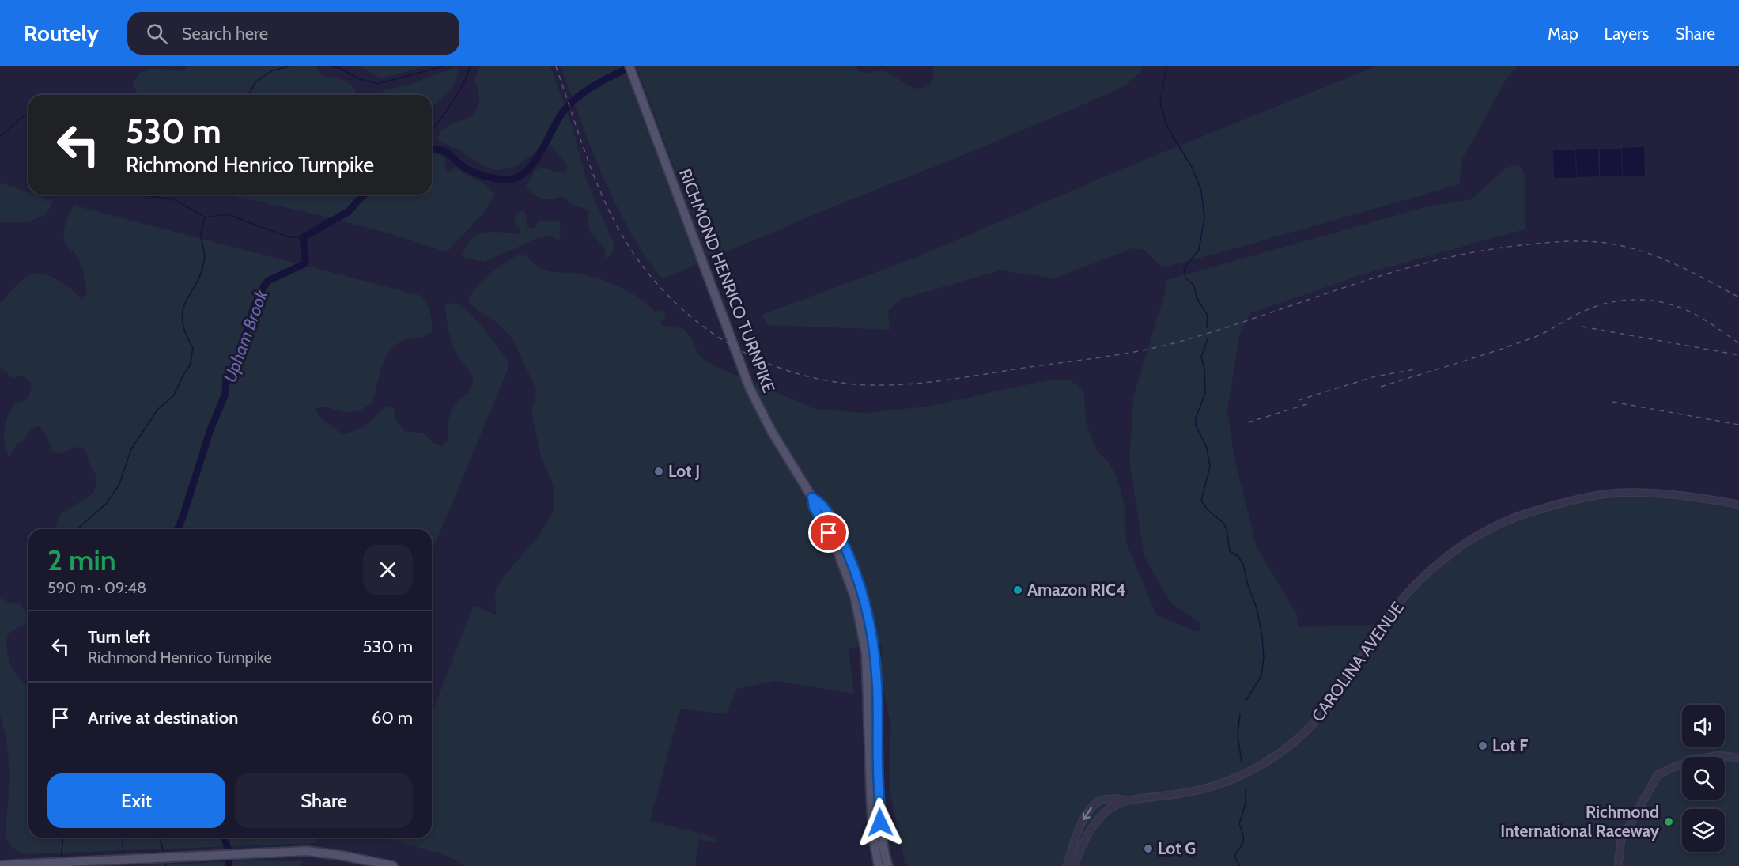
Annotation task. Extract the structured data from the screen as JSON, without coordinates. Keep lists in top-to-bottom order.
{
  "streets": {
    "main road": ["RICHMOND HENRICO TURNPIKE"],
    "street": ["CAROLINA AVENUE"]
  },
  "water": ["Upham Brook"],
  "places": [
    "Lot J",
    "Amazon RIC4",
    "Lot F",
    "Richmond International Raceway",
    "Lot G"
  ],
  "page": {
    "header": "Routely",
    "search": "Search here",
    "nav": ["Map", "Layers", "Share"],
    "turn": ["530 m", "Richmond Henrico Turnpike"],
    "heading": ["2 min", "590 m · 09:48"],
    "list": [
      {
        "name": "Turn left",
        "note": "Richmond Henrico Turnpike",
        "value": "530 m"
      },
      {
        "name": "Arrive at destination",
        "value": "60 m"
      }
    ],
    "buttons": ["Exit", "Share"]
  }
}
